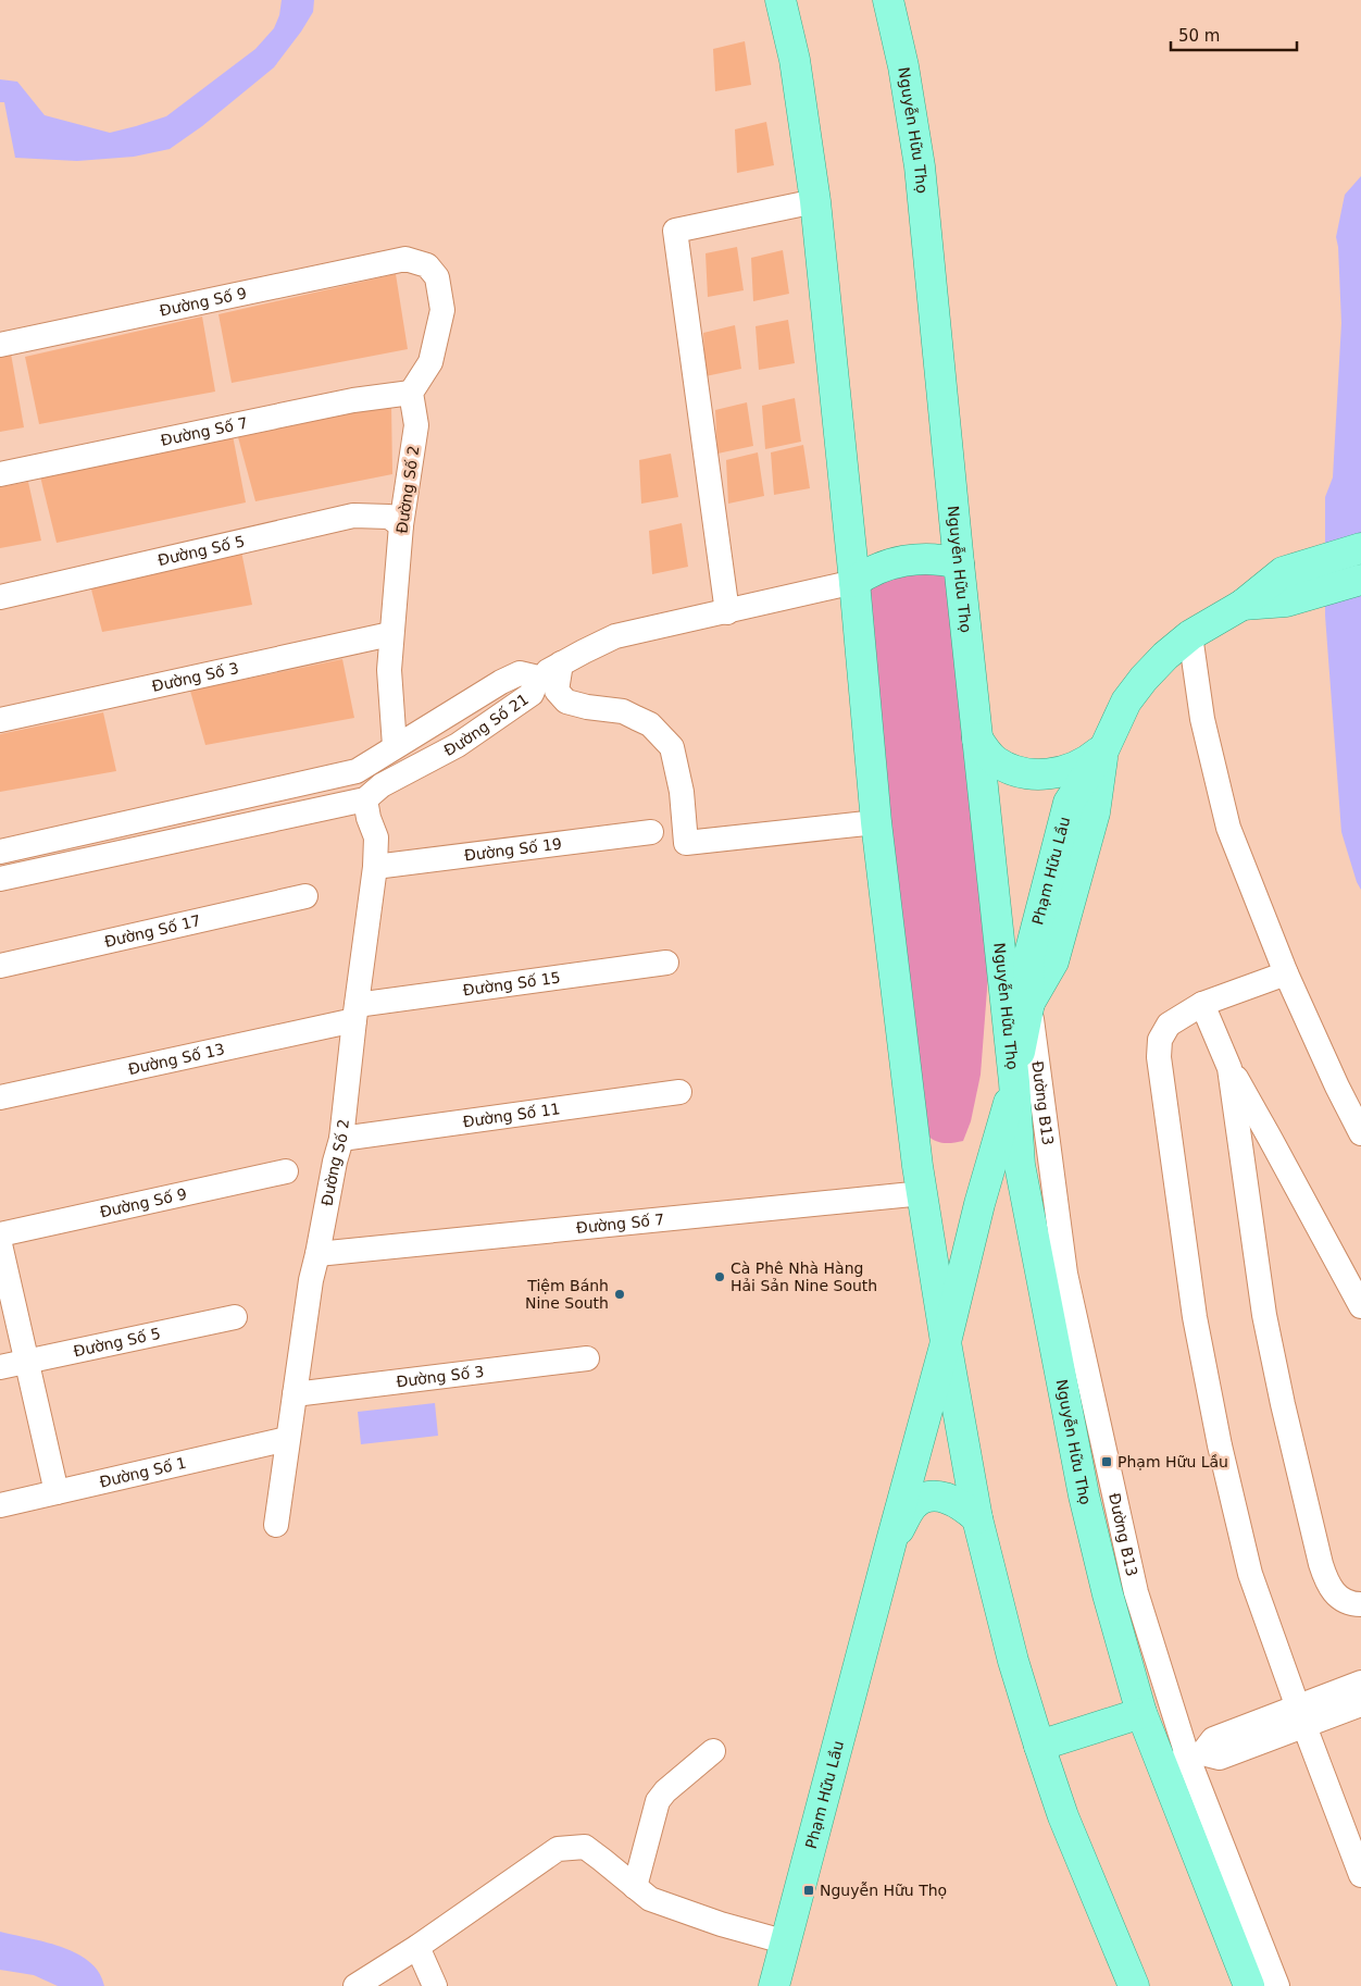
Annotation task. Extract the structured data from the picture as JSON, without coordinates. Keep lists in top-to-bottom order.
{
  "streets": {
    "main road": ["Nguyễn Hữu Thọ", "Phạm Hữu Lầu"],
    "street": [
      "Đường Số 9",
      "Đường Số 7",
      "Đường Số 2",
      "Đường Số 5",
      "Đường Số 3",
      "Đường Số 21",
      "Đường Số 19",
      "Đường Số 17",
      "Đường Số 15",
      "Đường Số 13",
      "Đường B13",
      "Đường Số 11",
      "Đường Số 1"
    ]
  },
  "crossings": [
    ["Nguyễn Hữu Thọ", "Phạm Hữu Lầu"],
    ["Nguyễn Hữu Thọ", "Đường B13"],
    ["Đường Số 9", "Đường Số 7"],
    ["Đường Số 9", "Đường Số 2"],
    ["Đường Số 7", "Đường Số 2"],
    ["Đường Số 2", "Đường Số 5"],
    ["Đường Số 2", "Đường Số 3"],
    ["Đường Số 2", "Đường Số 21"],
    ["Đường Số 2", "Đường Số 19"],
    ["Đường Số 2", "Đường Số 15"],
    ["Đường Số 2", "Đường Số 13"],
    ["Đường Số 2", "Đường Số 11"],
    ["Đường Số 2", "Đường Số 1"],
    ["Phạm Hữu Lầu", "Đường B13"],
    ["Đường Số 15", "Đường Số 13"]
  ],
  "places": {
    "other": ["Cà Phê Nhà Hàng Hải Sản Nine South", "Tiệm Bánh Nine South"],
    "transit": ["Phạm Hữu Lầu", "Nguyễn Hữu Thọ"]
  },
  "scale_bar": "50 m"
}
